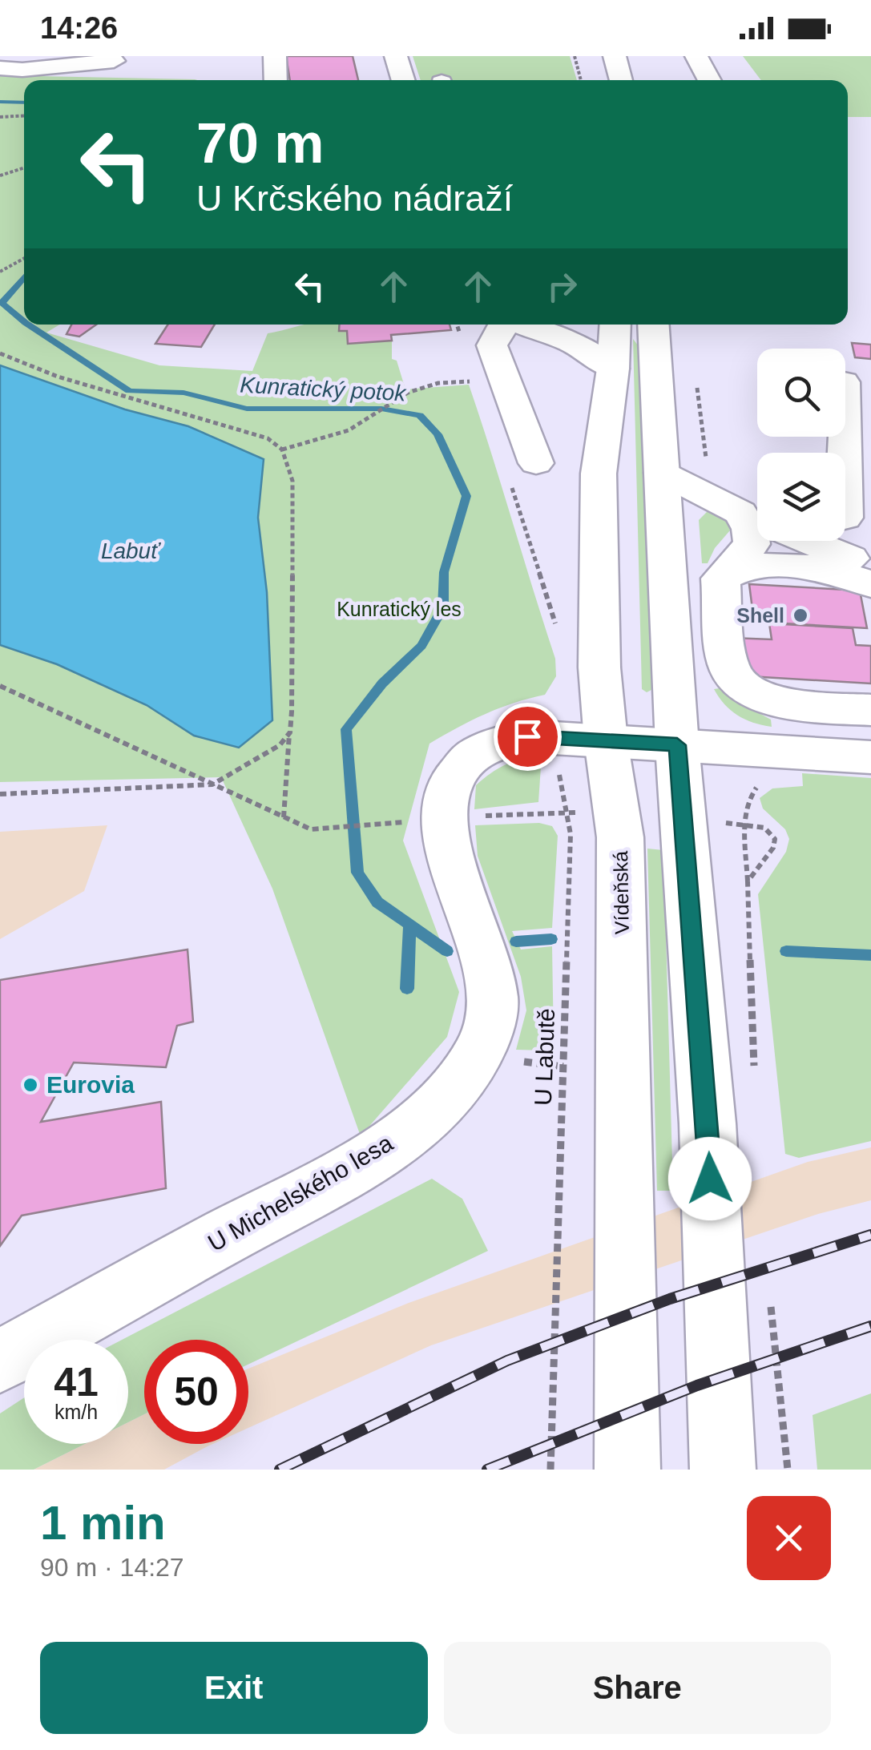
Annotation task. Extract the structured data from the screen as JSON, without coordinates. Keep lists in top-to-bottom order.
{
  "streets": {
    "main road": ["Vídeňská", "U Michelského lesa"],
    "path": ["U Labutě"]
  },
  "crossings": [
    ["Vídeňská", "U Labutě"],
    ["Vídeňská", "U Michelského lesa"],
    ["U Labutě", "U Michelského lesa"]
  ],
  "water": ["Kunratický potok", "Labuť"],
  "parks": ["Kunratický les"],
  "places": ["Shell", "Eurovia"],
  "page": {
    "status": "14:26",
    "turn": ["70 m", "U Krčského nádraží"],
    "speed": "41 km/h",
    "limit": "50",
    "heading": ["1 min", "90 m · 14:27"],
    "buttons": ["Exit", "Share"]
  }
}
